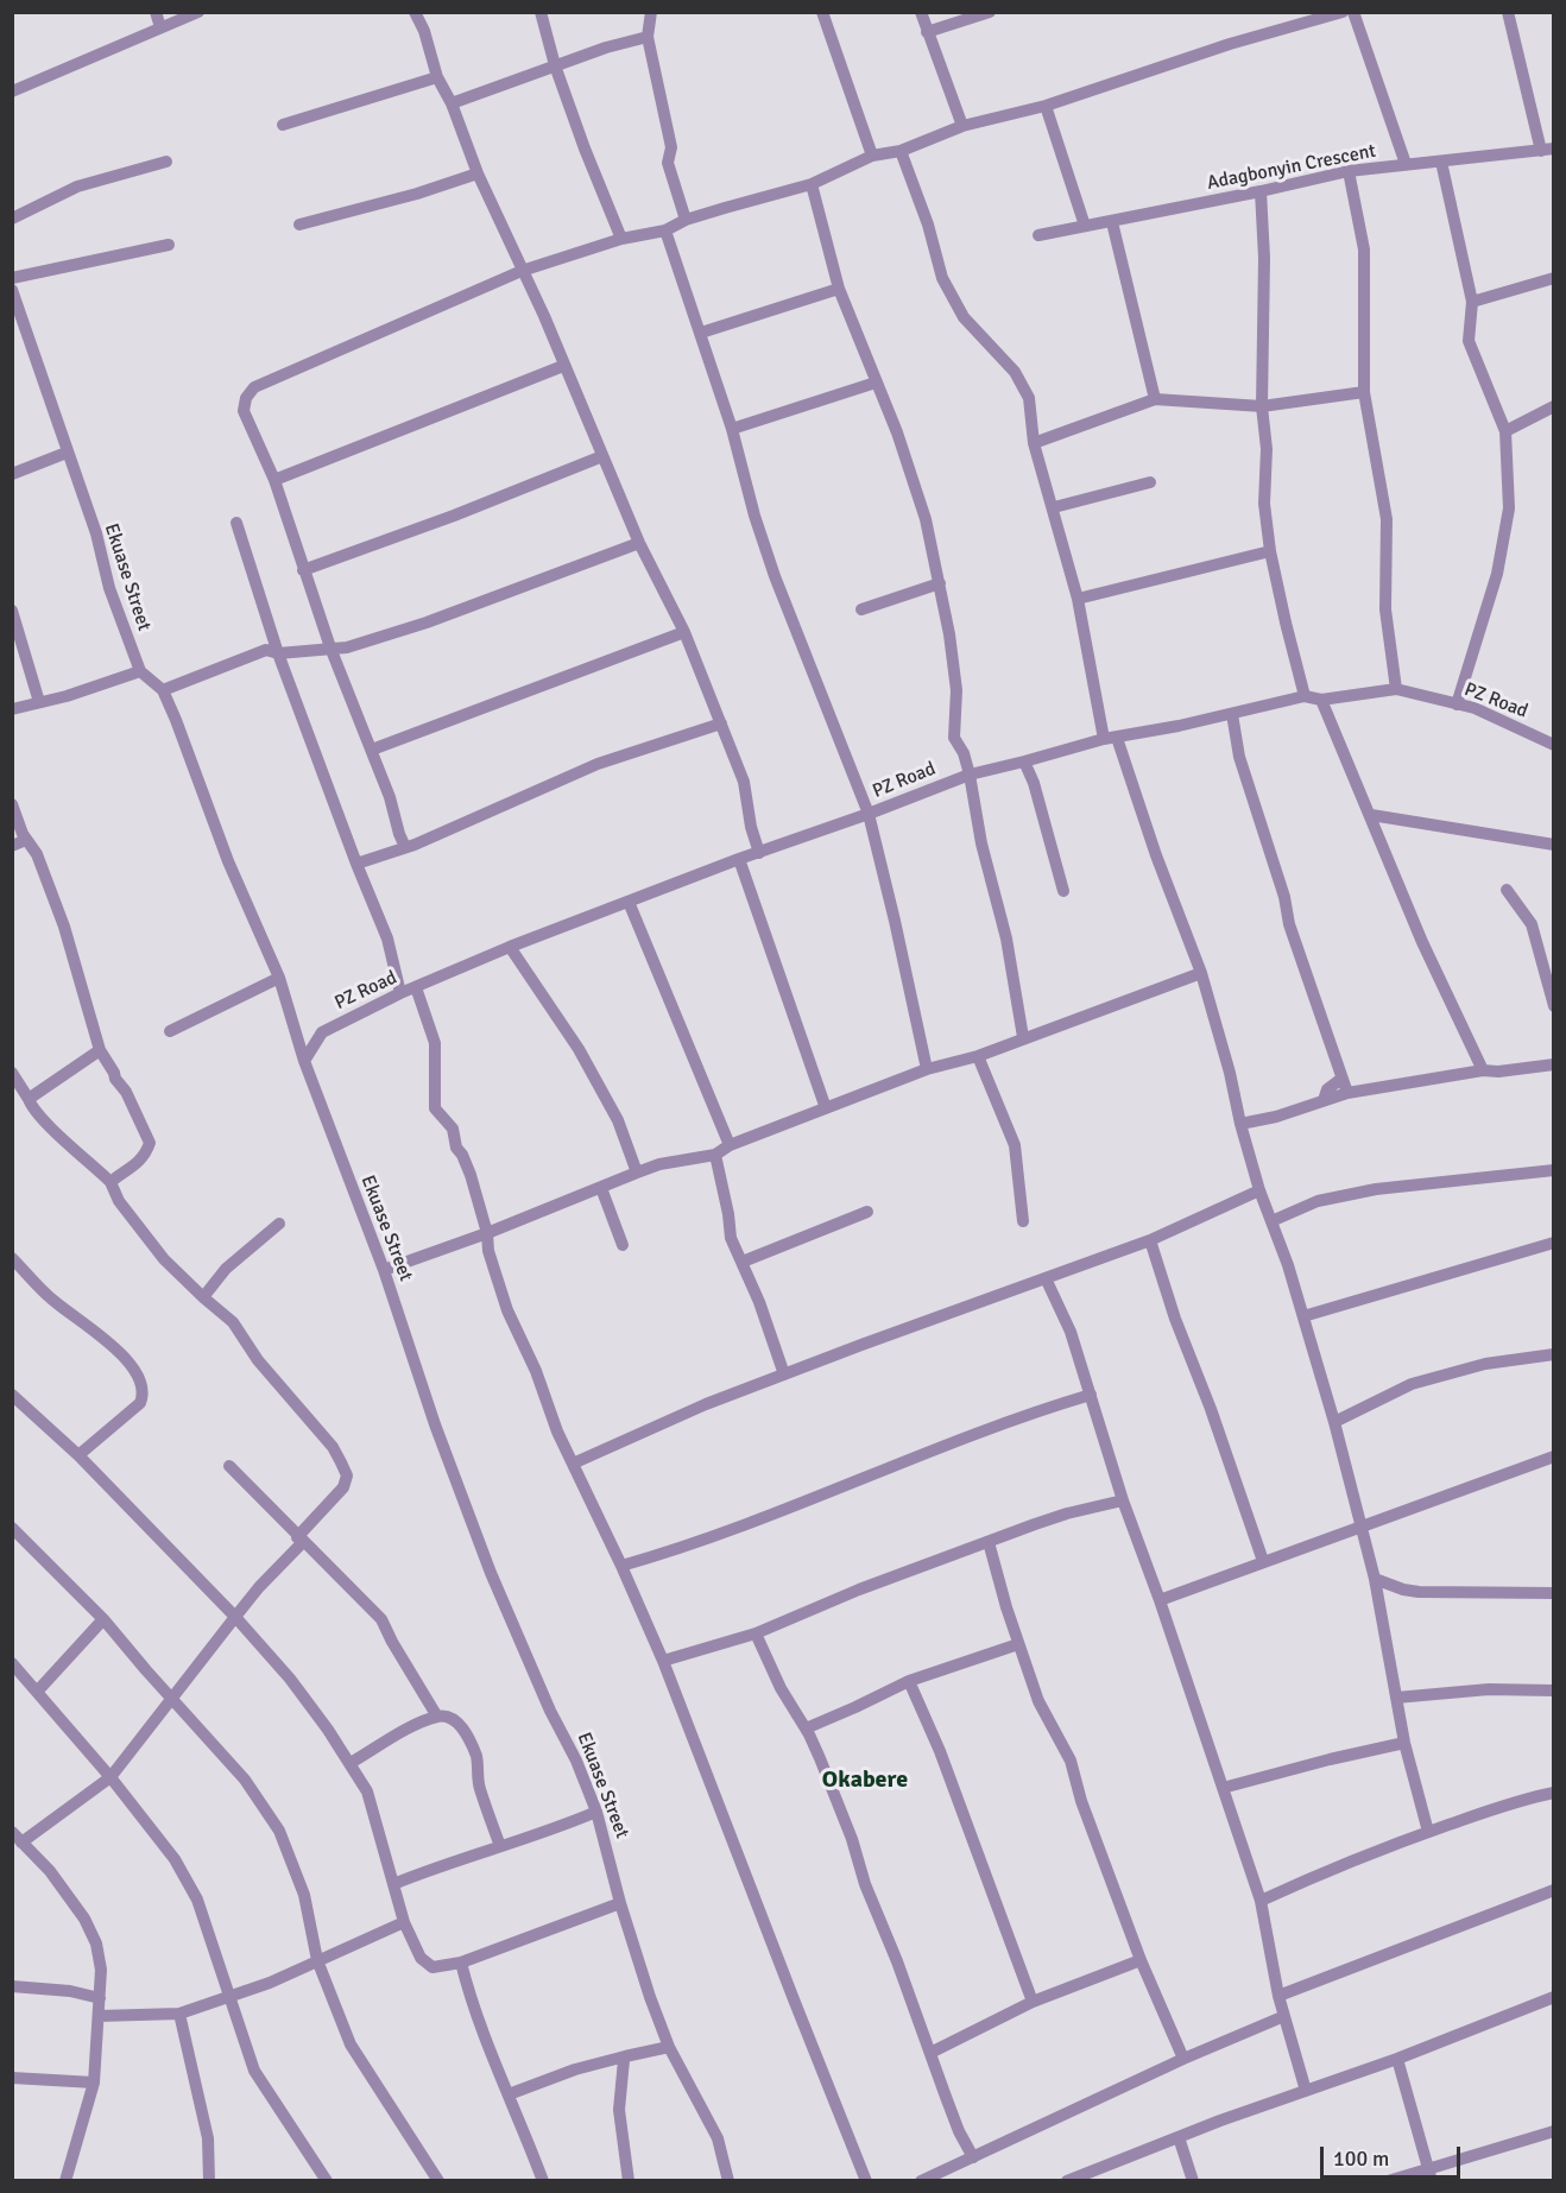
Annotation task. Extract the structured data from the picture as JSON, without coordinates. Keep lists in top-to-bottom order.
{
  "streets": {
    "street": ["Adagbonyin Crescent", "Ekuase Street", "PZ Road"]
  },
  "crossings": [
    ["Ekuase Street", "PZ Road"]
  ],
  "districts": ["Okabere"],
  "scale_bar": "100 m"
}
